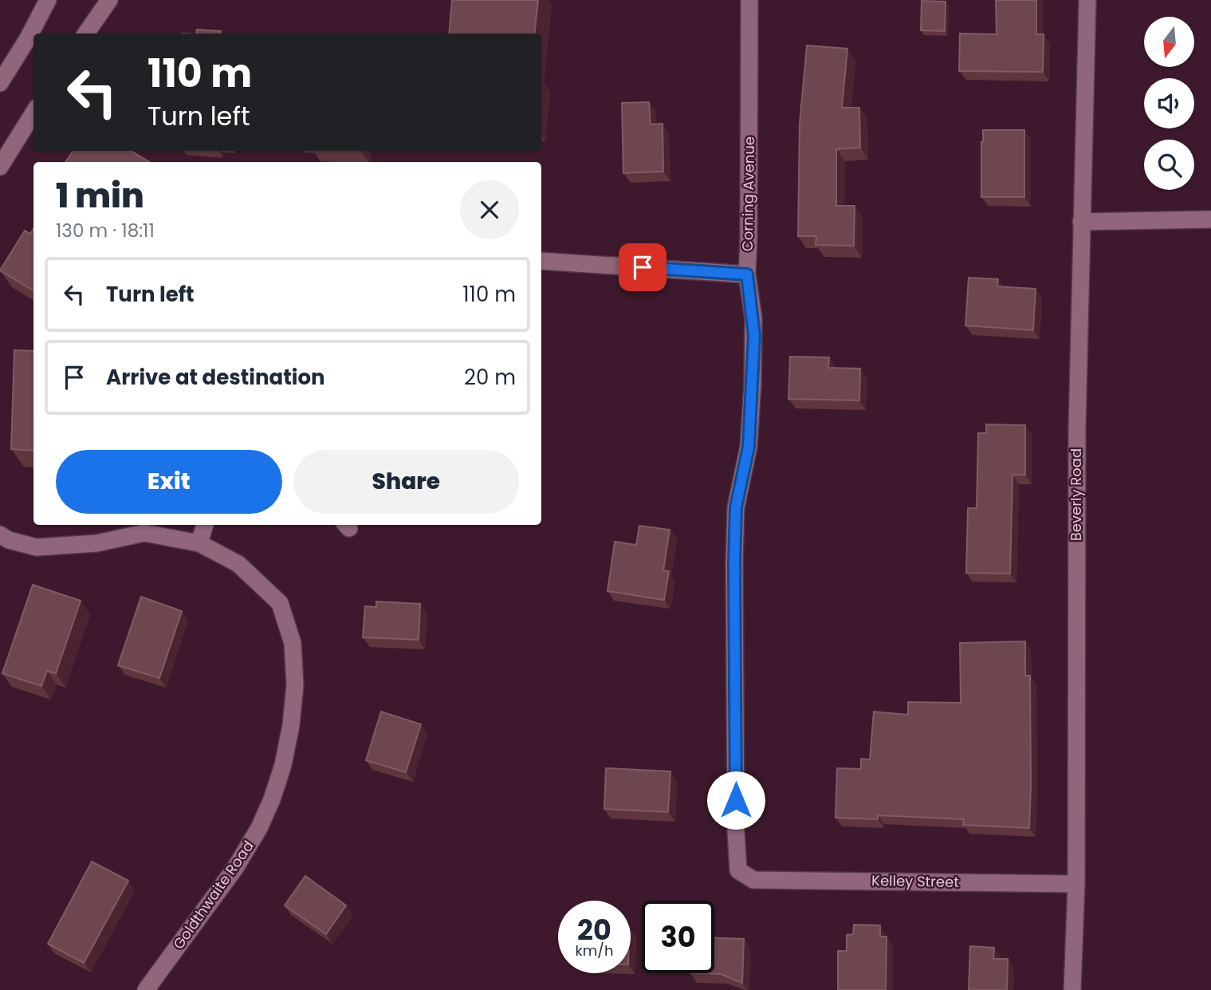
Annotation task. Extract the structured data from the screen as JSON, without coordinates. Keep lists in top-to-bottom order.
{
  "streets": {
    "street": [
      "Corning Avenue",
      "Beverly Road",
      "Kelley Street",
      "Goldthwaite Road"
    ]
  },
  "crossings": [
    ["Corning Avenue", "Kelley Street"],
    ["Beverly Road", "Kelley Street"]
  ],
  "north": "bottom",
  "page": {
    "turn": ["110 m", "Turn left"],
    "heading": ["1 min", "130 m · 18:11"],
    "list": [
      {
        "name": "Turn left",
        "value": "110 m"
      },
      {
        "name": "Arrive at destination",
        "value": "20 m"
      }
    ],
    "buttons": ["Exit", "Share"],
    "speed": "20 km/h",
    "limit": "30"
  }
}
